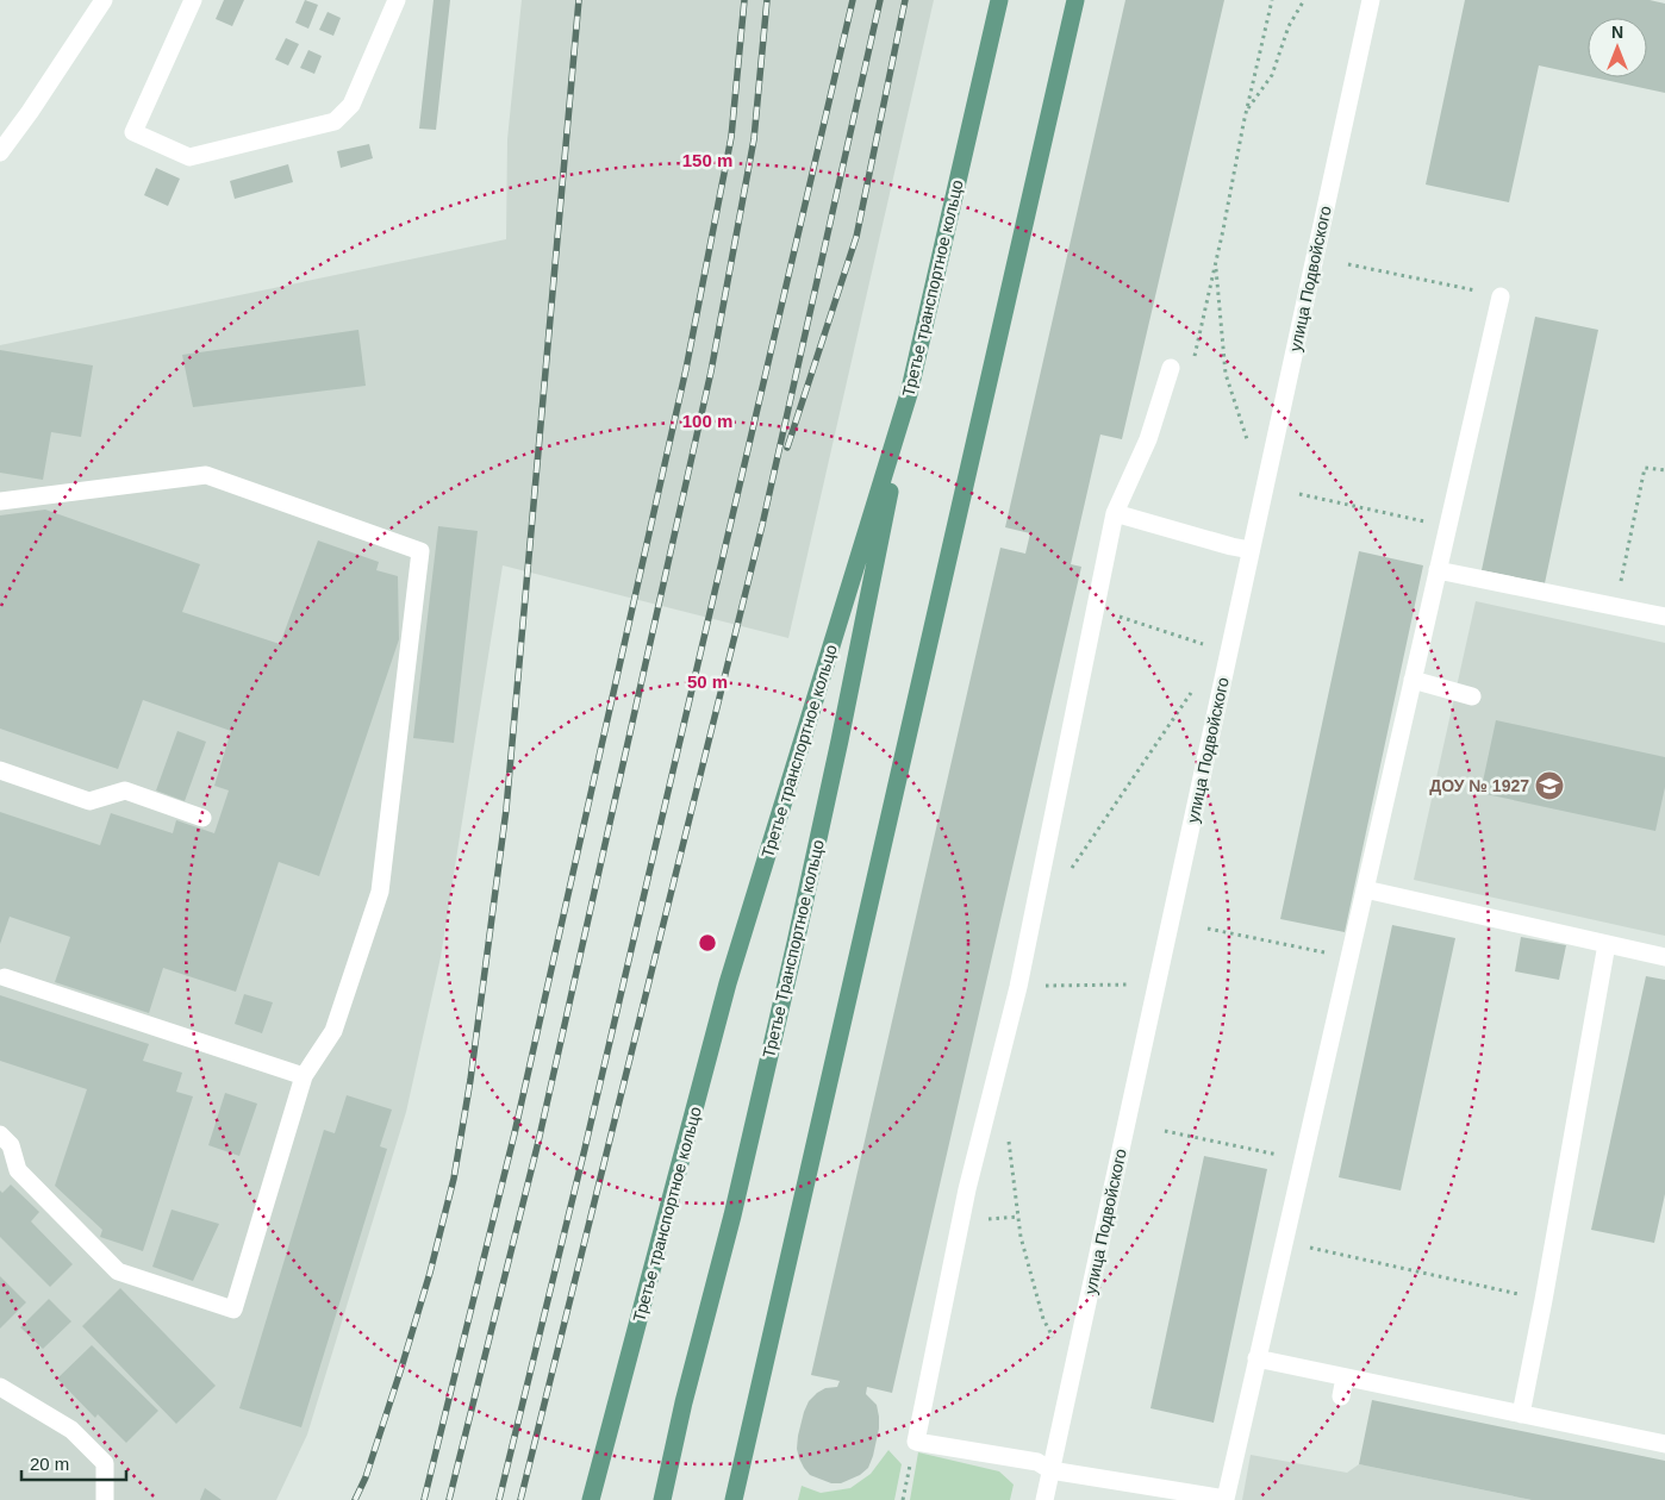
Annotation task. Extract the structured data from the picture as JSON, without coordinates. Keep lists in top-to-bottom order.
{
  "streets": {
    "main road": ["Третье транспортное кольцо", "Третье Транспортное кольцо"],
    "street": ["улица Подвойского"]
  },
  "crossings": [
    ["Третье транспортное кольцо", "Третье Транспортное кольцо"]
  ],
  "places": {
    "school or university": ["ДОУ № 1927"]
  },
  "scale_bar": "20 m",
  "north": "top",
  "rings": ["150 m", "100 m", "50 m"]
}
